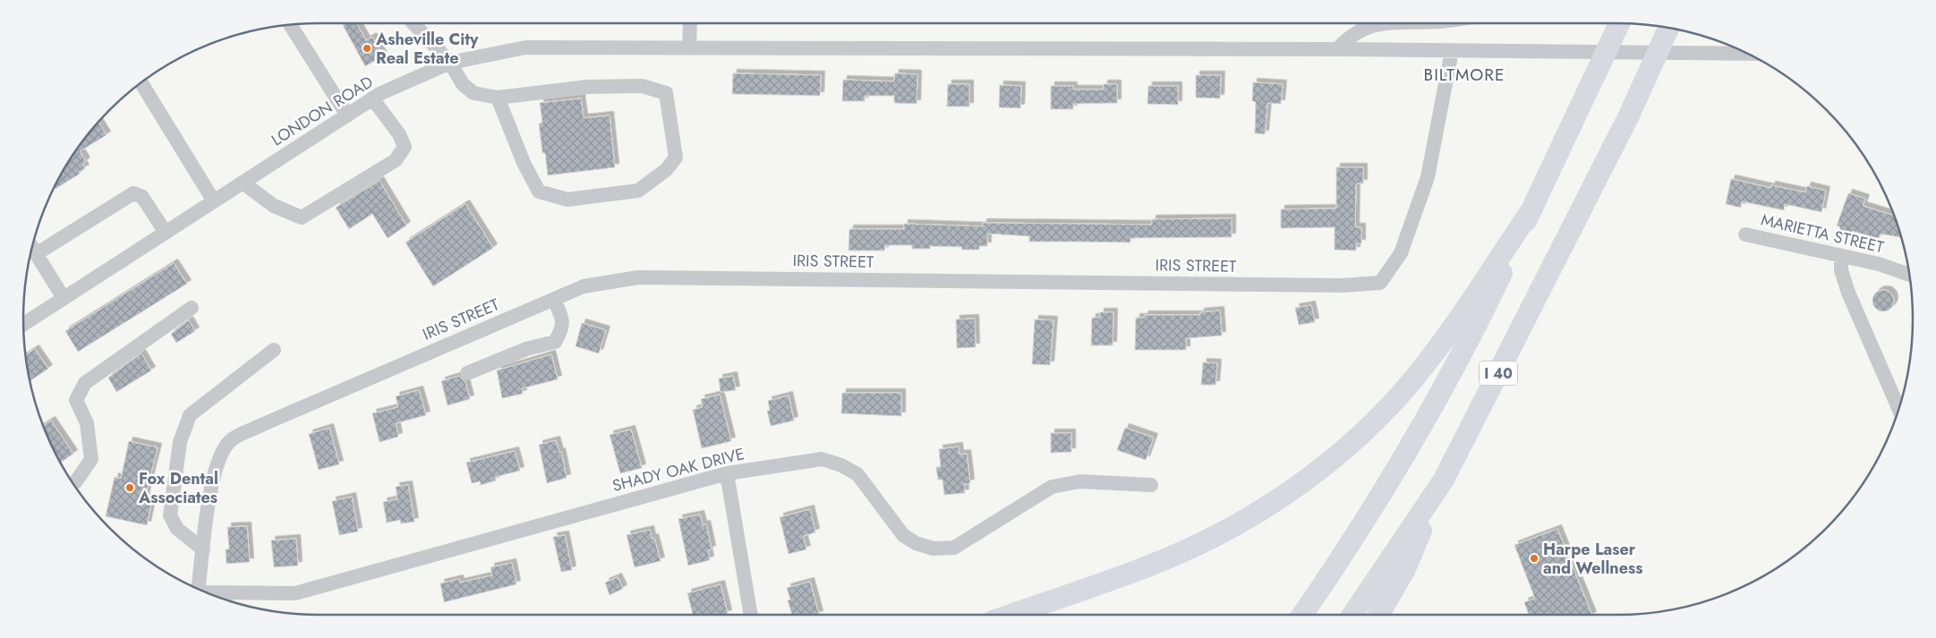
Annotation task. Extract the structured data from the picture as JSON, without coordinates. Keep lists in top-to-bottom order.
{
  "streets": {
    "highway": ["I 40"],
    "street": [
      "LONDON ROAD",
      "MARIETTA STREET",
      "IRIS STREET",
      "SHADY OAK DRIVE"
    ]
  },
  "crossings": [
    ["LONDON ROAD", "IRIS STREET"]
  ],
  "districts": ["BILTMORE"],
  "places": ["Asheville City Real Estate", "Fox Dental Associates", "Harpe Laser and Wellness"]
}
